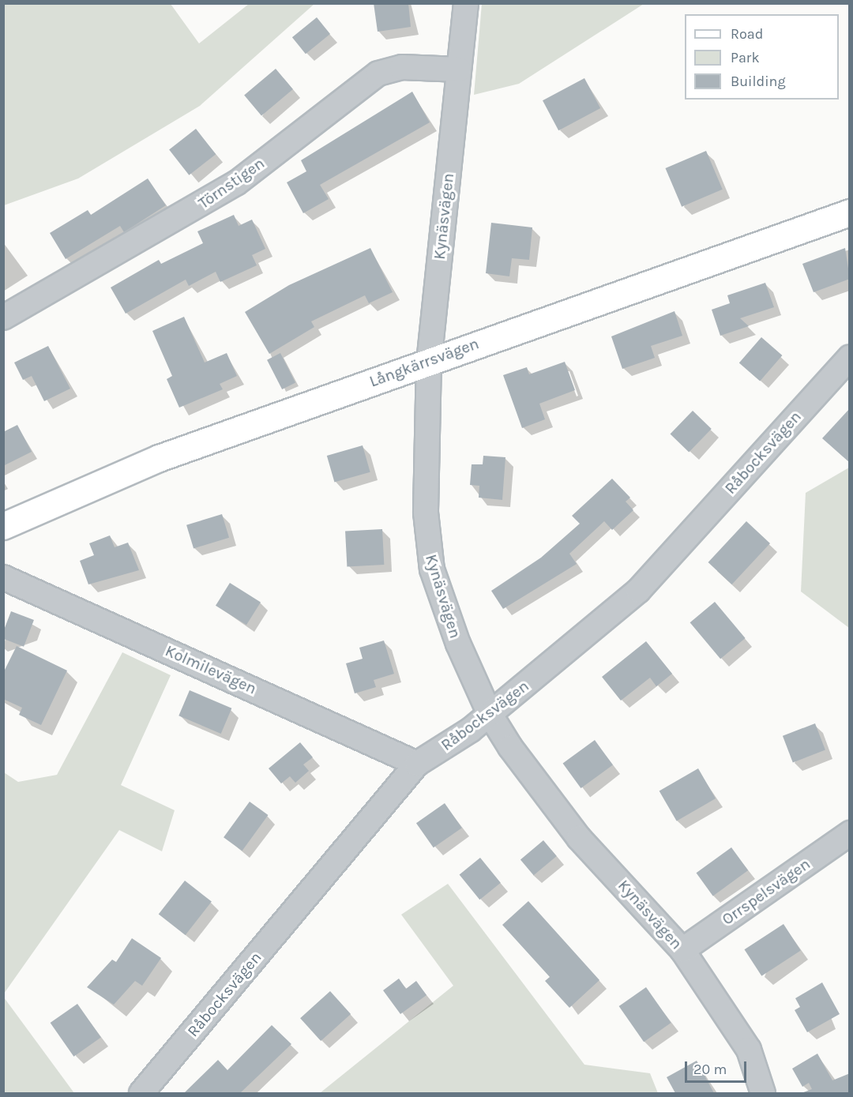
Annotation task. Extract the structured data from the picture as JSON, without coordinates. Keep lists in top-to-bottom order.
{
  "streets": {
    "street": [
      "Törnstigen",
      "Kynäsvägen",
      "Långkärrsvägen",
      "Råbocksvägen",
      "Kolmilevägen",
      "Orrspelsvägen"
    ]
  },
  "crossings": [
    ["Törnstigen", "Kynäsvägen"],
    ["Kynäsvägen", "Långkärrsvägen"],
    ["Kynäsvägen", "Råbocksvägen"],
    ["Kynäsvägen", "Orrspelsvägen"],
    ["Råbocksvägen", "Kolmilevägen"]
  ],
  "legend": ["Road", "Park", "Building"],
  "scale_bar": "20 m"
}
